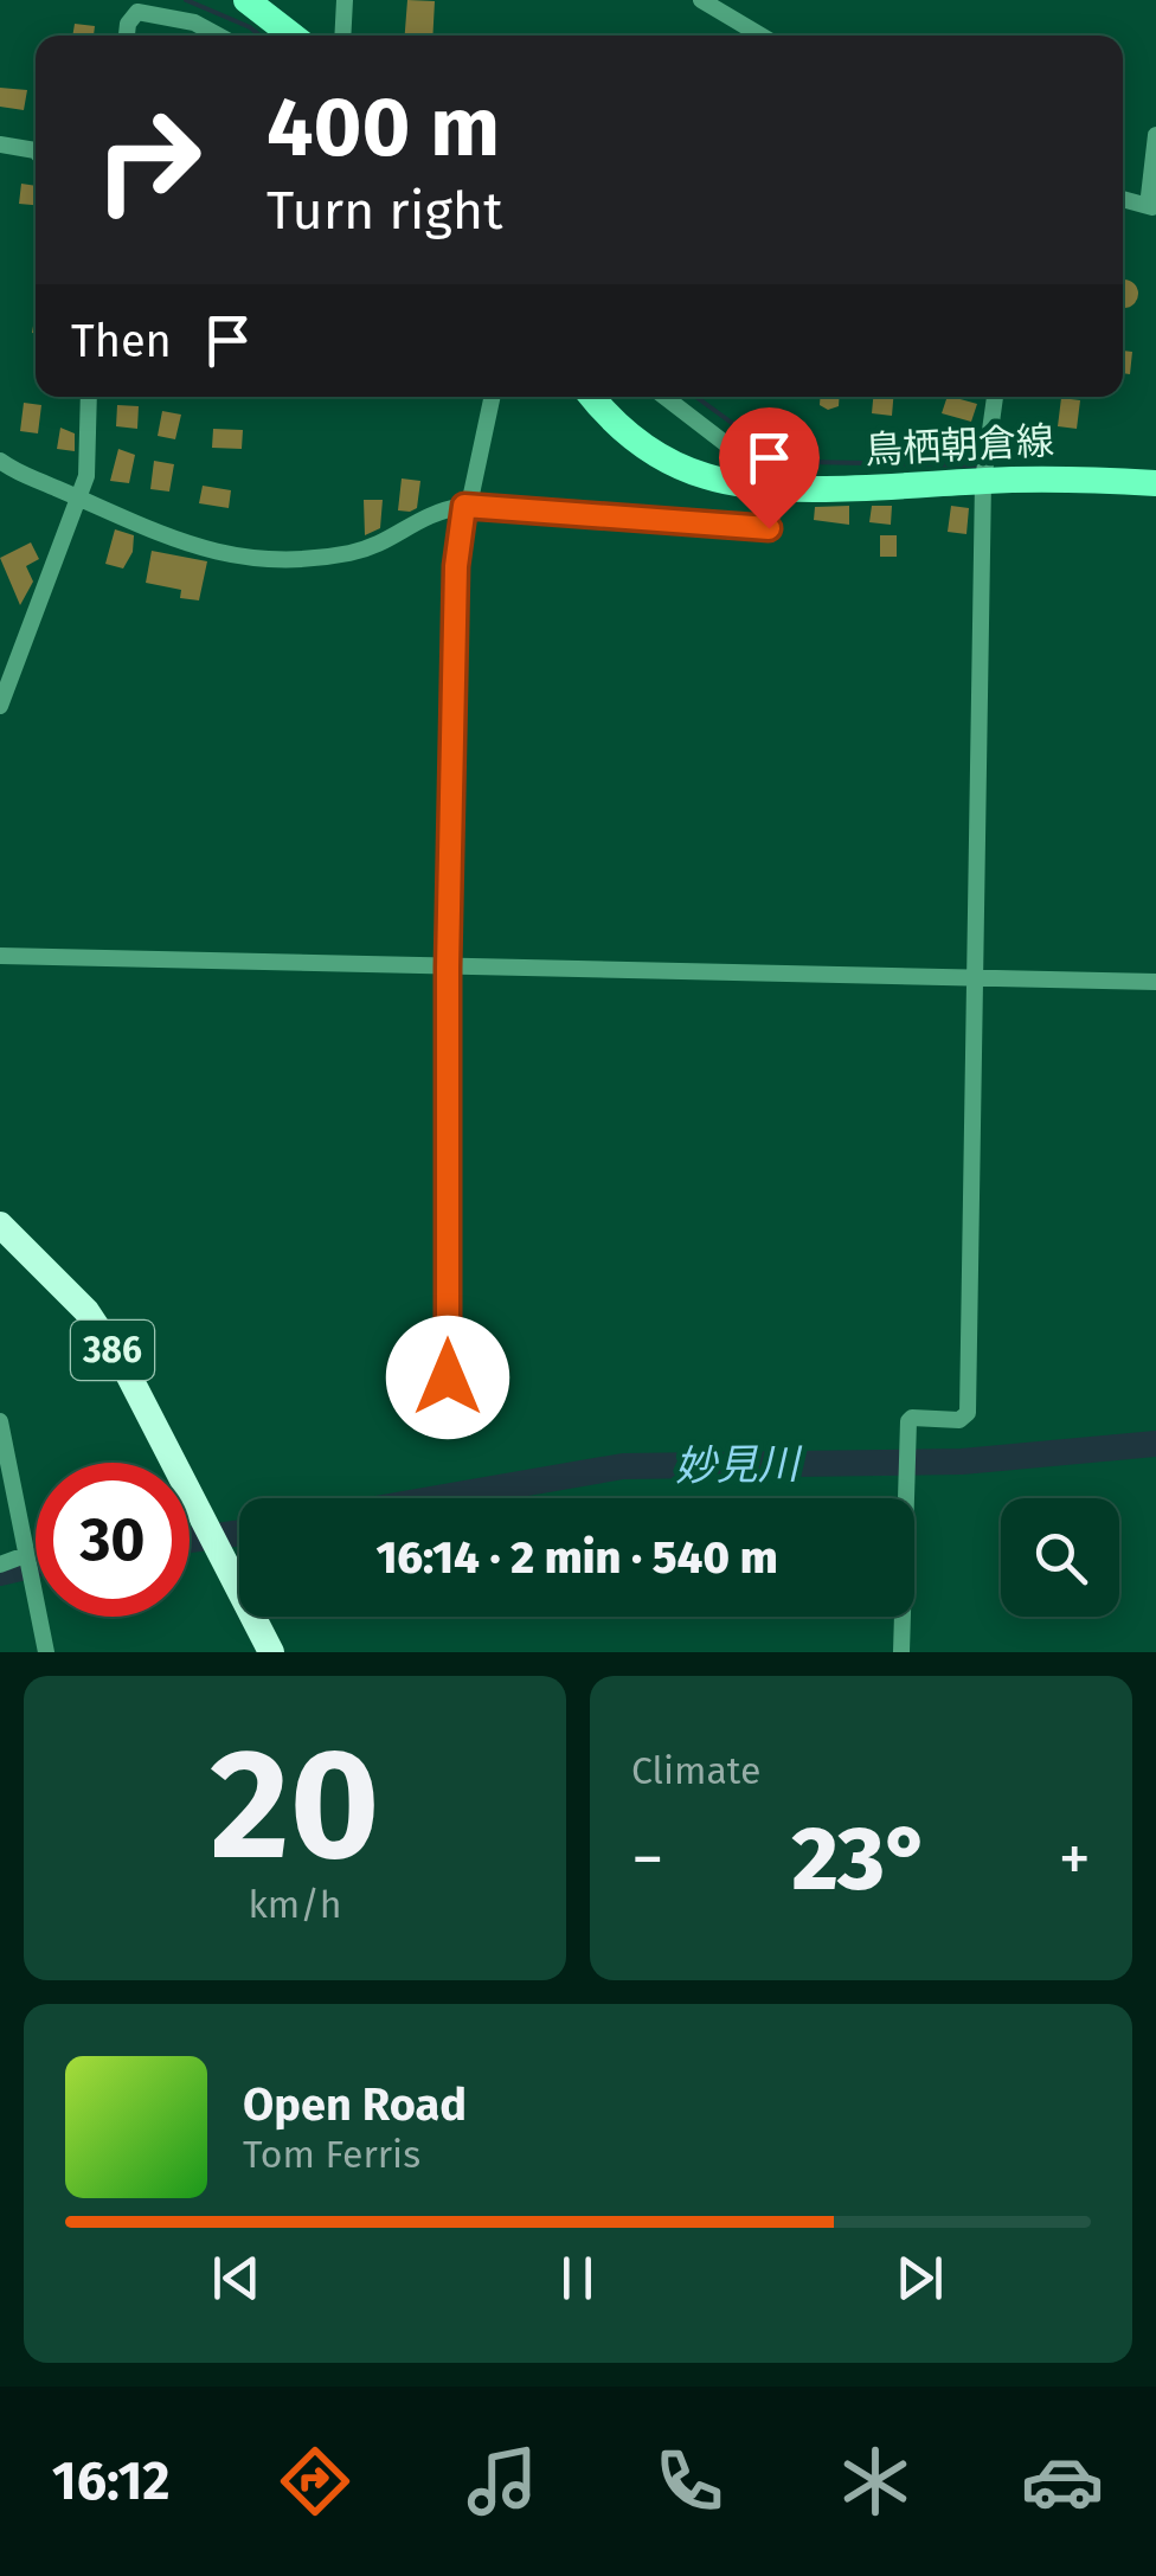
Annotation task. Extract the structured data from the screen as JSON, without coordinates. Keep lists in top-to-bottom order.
{
  "streets": {
    "highway": ["386"],
    "main road": ["鳥栖朝倉線"]
  },
  "water": ["妙見川"],
  "page": {
    "turn": ["400 m", "Turn right"],
    "then": "Then",
    "limit": "30",
    "trip": "16:14 · 2 min · 540 m",
    "tile": [
      ["20", "km/h"],
      "Climate"
    ],
    "heat": ["−", "23°", "+"],
    "song": ["Open Road", "Tom Ferris"],
    "tabs": "16:12"
  }
}
